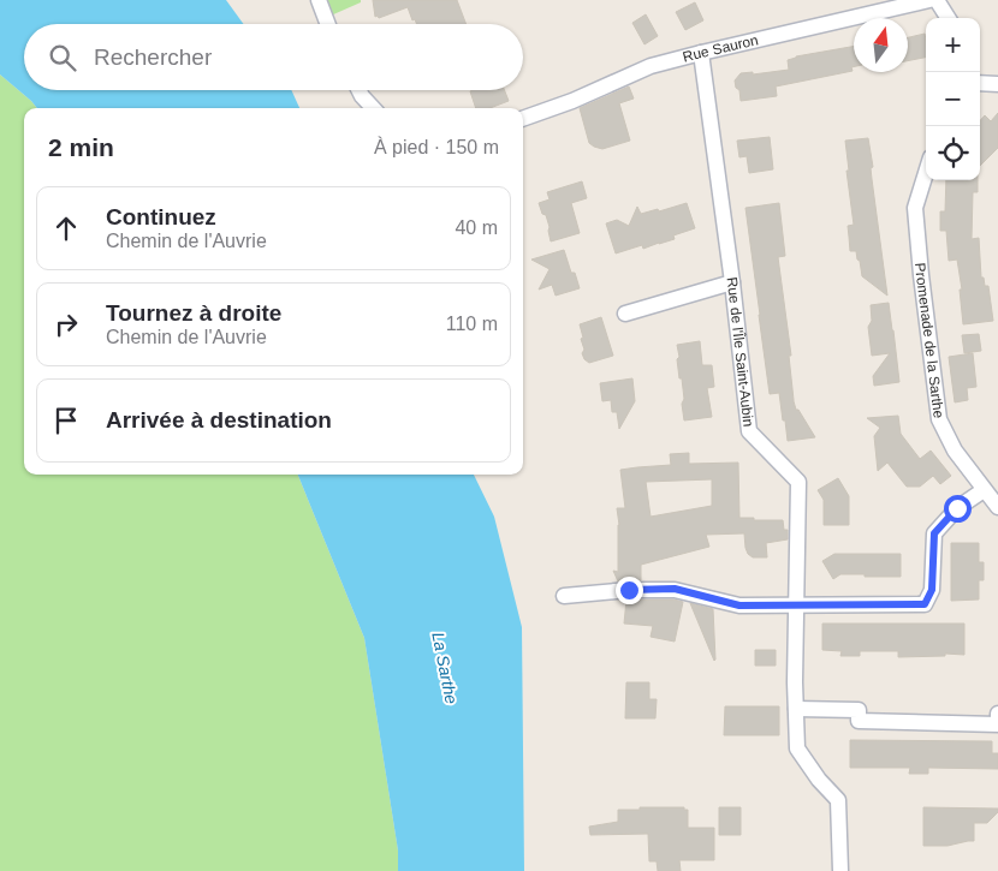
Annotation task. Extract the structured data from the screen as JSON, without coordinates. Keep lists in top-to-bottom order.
{
  "streets": {
    "street": ["Rue Sauron", "Promenade de la Sarthe", "Rue de l'Île Saint-Aubin"]
  },
  "crossings": [
    ["Rue Sauron", "Rue de l'Île Saint-Aubin"]
  ],
  "water": ["La Sarthe"],
  "north": "top",
  "page": {
    "map_buttons": ["+", "−"],
    "search": "Rechercher",
    "heading": ["2 min", "À pied · 150 m"],
    "list": [
      ["Continuez", "Chemin de l'Auvrie", "40 m"],
      ["Tournez à droite", "Chemin de l'Auvrie", "110 m"],
      "Arrivée à destination"
    ]
  }
}
